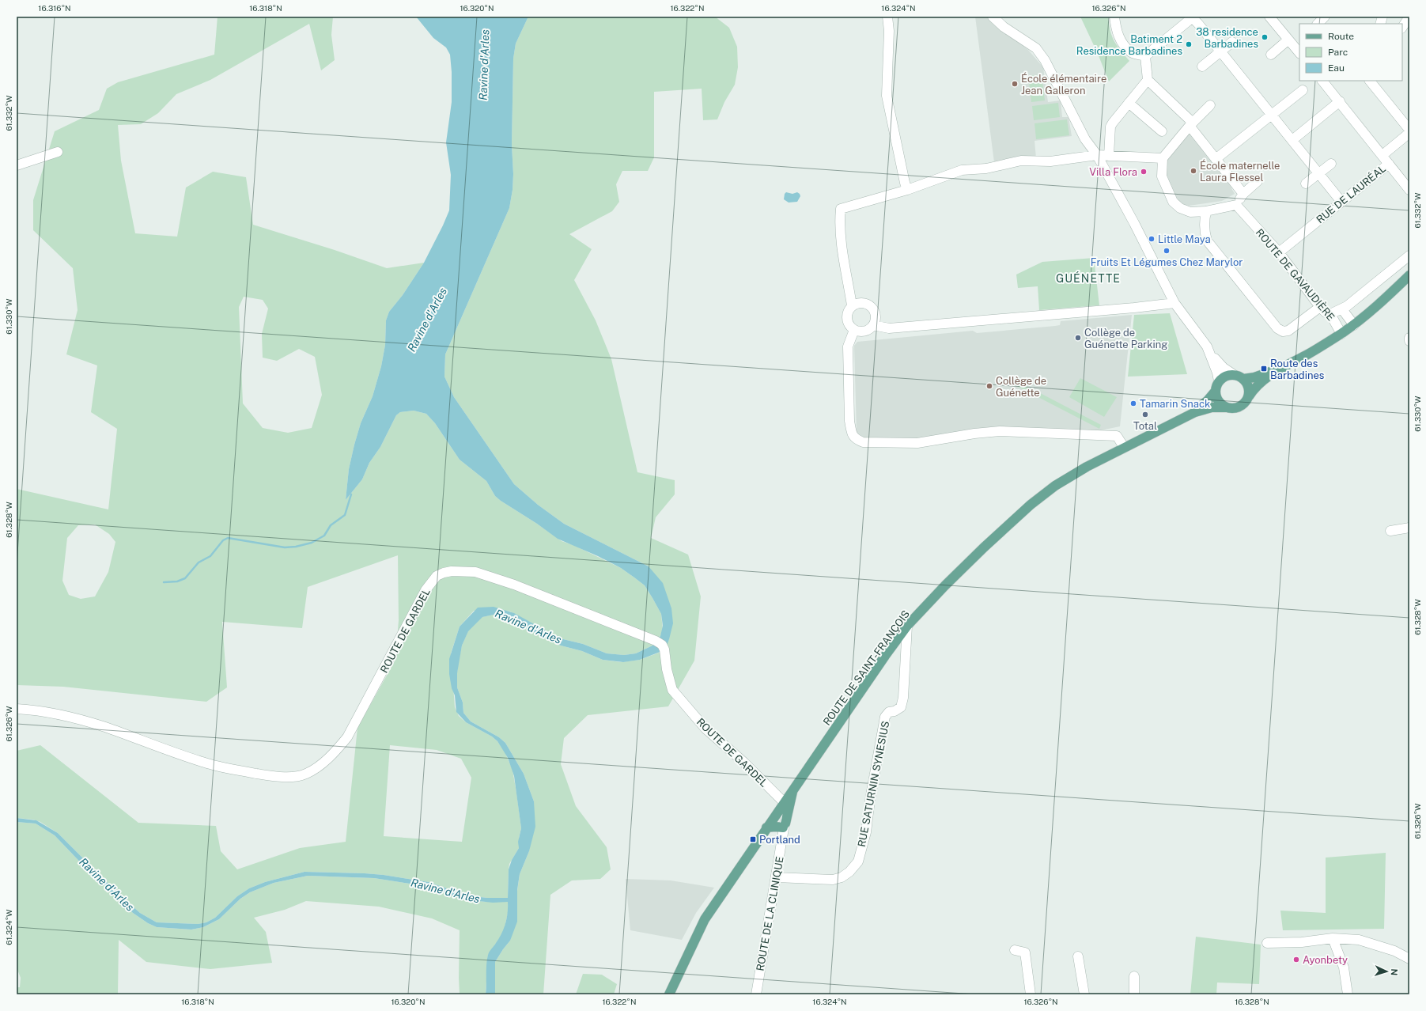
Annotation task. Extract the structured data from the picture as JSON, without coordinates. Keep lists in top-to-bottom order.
{
  "streets": {
    "main road": ["ROUTE DE SAINT-FRANÇOIS"],
    "street": [
      "RUE DE LAURÉAL",
      "ROUTE DE GAVAUDIÈRE",
      "ROUTE DE GARDEL",
      "RUE SATURNIN SYNESIUS",
      "ROUTE DE LA CLINIQUE"
    ]
  },
  "crossings": [
    ["RUE DE LAURÉAL", "ROUTE DE GAVAUDIÈRE"],
    ["ROUTE DE GARDEL", "ROUTE DE SAINT-FRANÇOIS"],
    ["ROUTE DE GARDEL", "ROUTE DE LA CLINIQUE"],
    ["ROUTE DE SAINT-FRANÇOIS", "RUE SATURNIN SYNESIUS"],
    ["ROUTE DE SAINT-FRANÇOIS", "ROUTE DE LA CLINIQUE"],
    ["RUE SATURNIN SYNESIUS", "ROUTE DE LA CLINIQUE"]
  ],
  "districts": ["GUÉNETTE"],
  "water": ["Ravine d'Arles"],
  "places": {
    "other": [
      "38 residence Barbadines",
      "Batiment 2 Residence Barbadines",
      "École élémentaire Jean Galleron",
      "École maternelle Laura Flessel",
      "Villa Flora",
      "Little Maya",
      "Fruits Et Légumes Chez Marylor",
      "Collège de Guénette Parking",
      "Collège de Guénette",
      "Tamarin Snack",
      "Total",
      "Ayonbety"
    ],
    "transit": ["Route des Barbadines", "Portland"]
  },
  "legend": ["Route", "Parc", "Eau"],
  "north": "right",
  "coordinates": [
    "16.316°N",
    "16.318°N",
    "16.320°N",
    "16.322°N",
    "16.324°N",
    "16.326°N",
    "61.332°W",
    "61.330°W",
    "61.328°W",
    "61.326°W",
    "61.324°W",
    "16.328°N"
  ]
}
